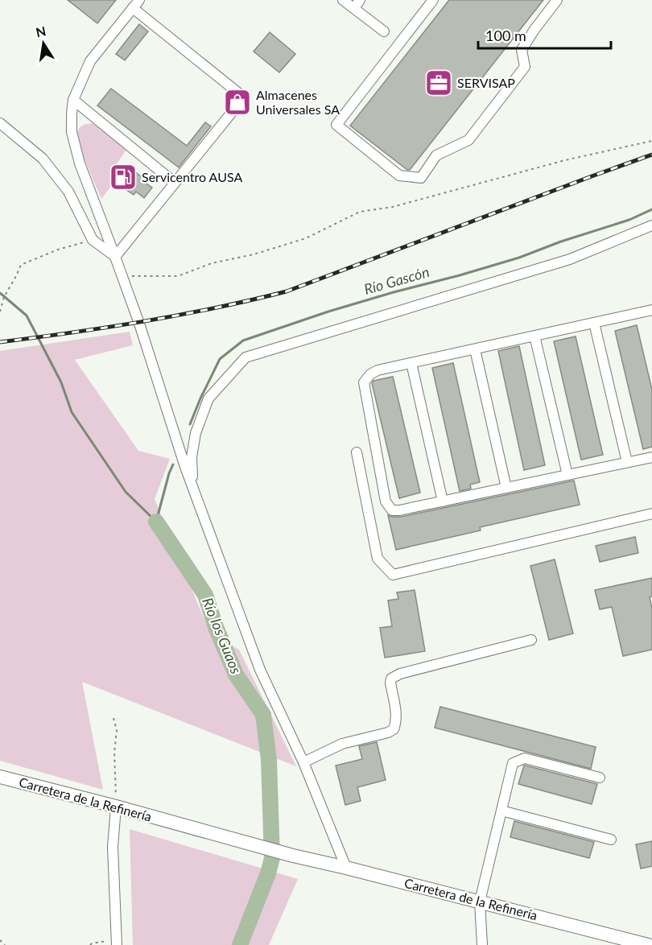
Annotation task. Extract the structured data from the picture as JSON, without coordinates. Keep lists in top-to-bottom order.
{
  "streets": {
    "main road": ["Carretera de la Refinería"]
  },
  "water": ["Río Gascón", "Río los Guaos"],
  "places": {
    "office": ["SERVISAP"],
    "shop": ["Almacenes Universales SA"],
    "fuel station": ["Servicentro AUSA"]
  },
  "scale_bar": "100 m",
  "north": "top"
}
